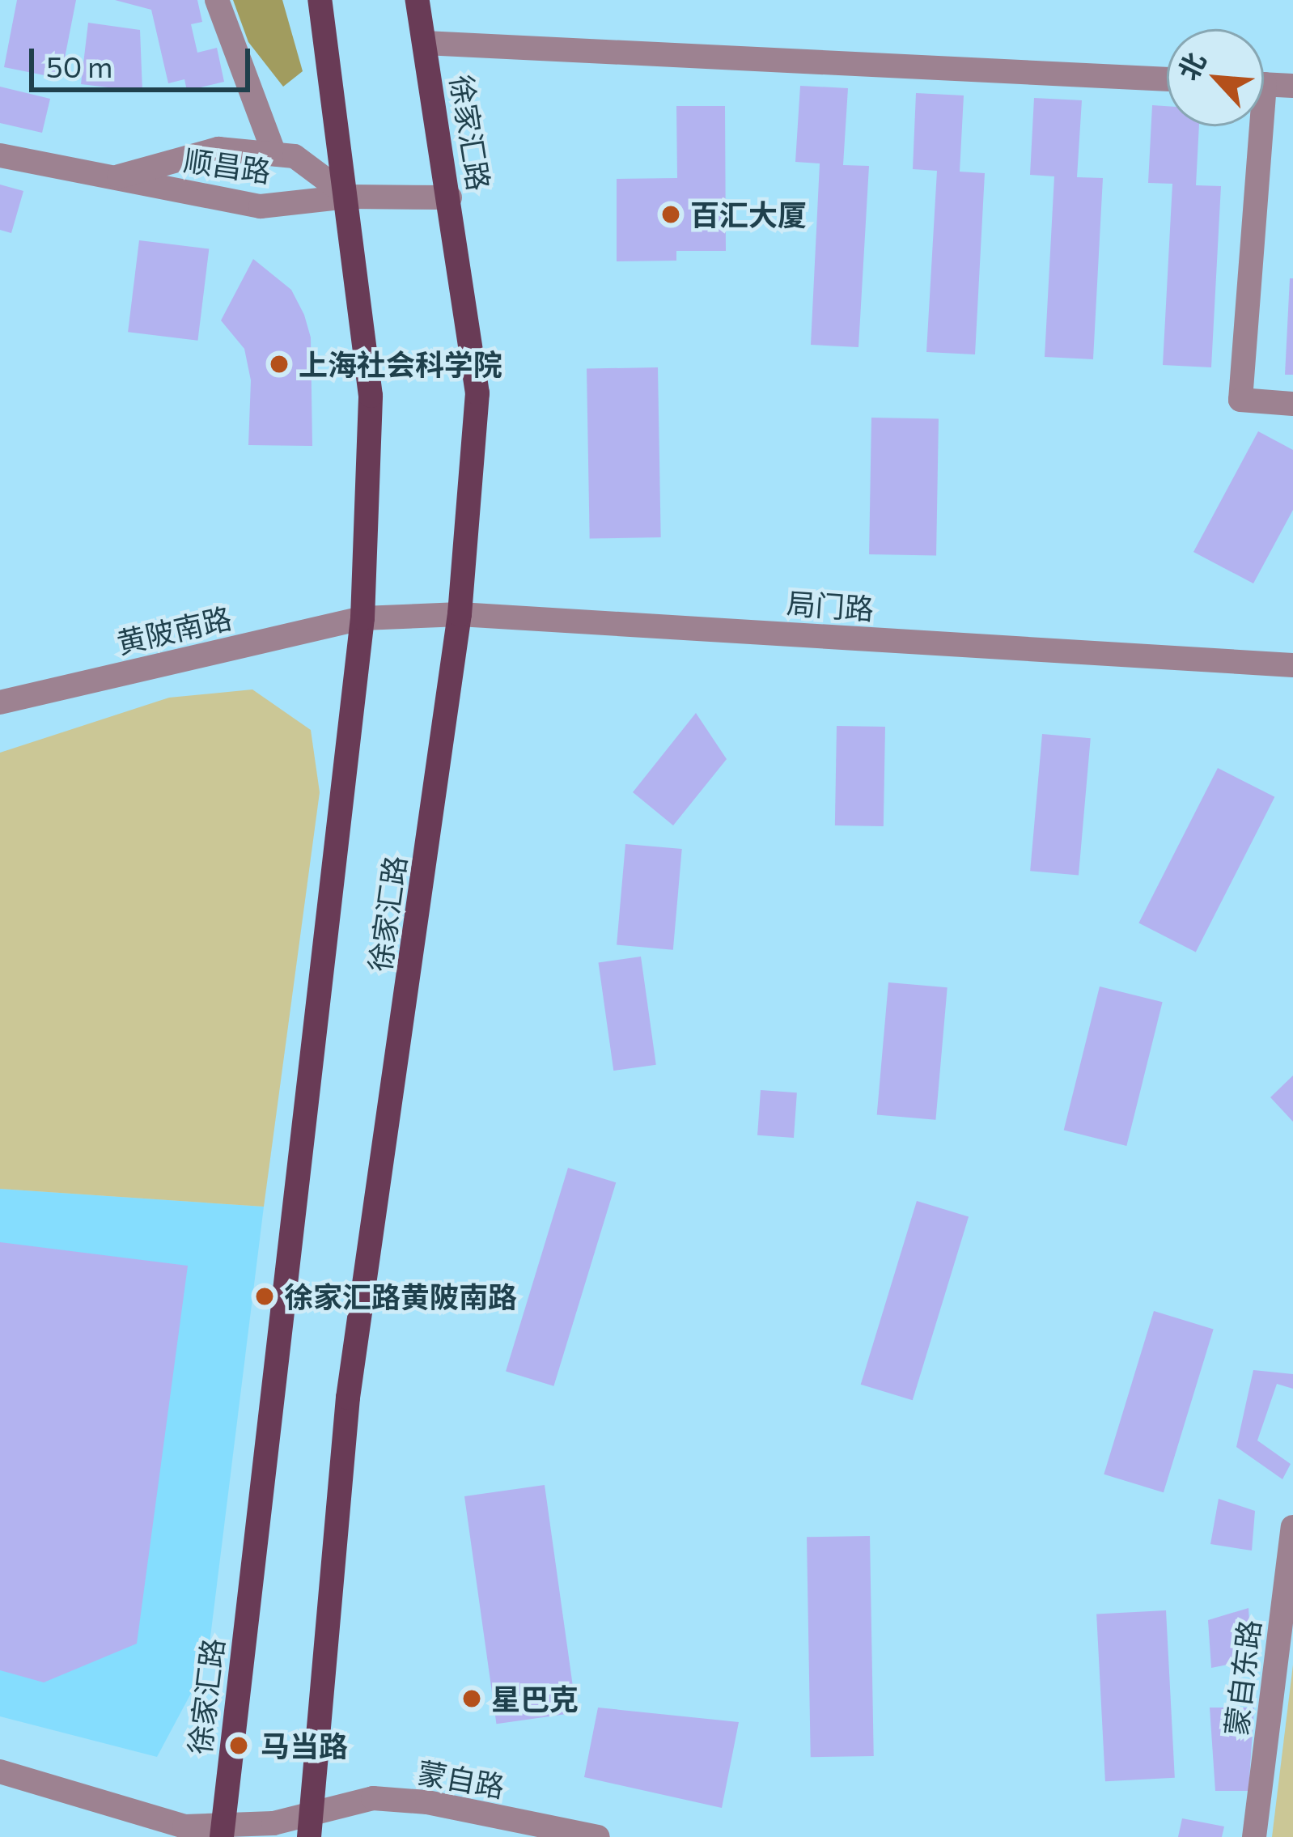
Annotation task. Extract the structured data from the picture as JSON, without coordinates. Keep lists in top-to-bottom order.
{
  "streets": {
    "main road": ["徐家汇路"],
    "street": [
      "顺昌路",
      "局门路",
      "黄陂南路",
      "蒙自东路",
      "蒙自路"
    ]
  },
  "crossings": [
    ["徐家汇路", "顺昌路"],
    ["徐家汇路", "局门路"],
    ["徐家汇路", "黄陂南路"],
    ["徐家汇路", "蒙自路"],
    ["局门路", "黄陂南路"]
  ],
  "places": [
    "百汇大厦",
    "上海社会科学院",
    "徐家汇路黄陂南路",
    "星巴克",
    "马当路"
  ],
  "scale_bar": "50 m",
  "north": "top left"
}
